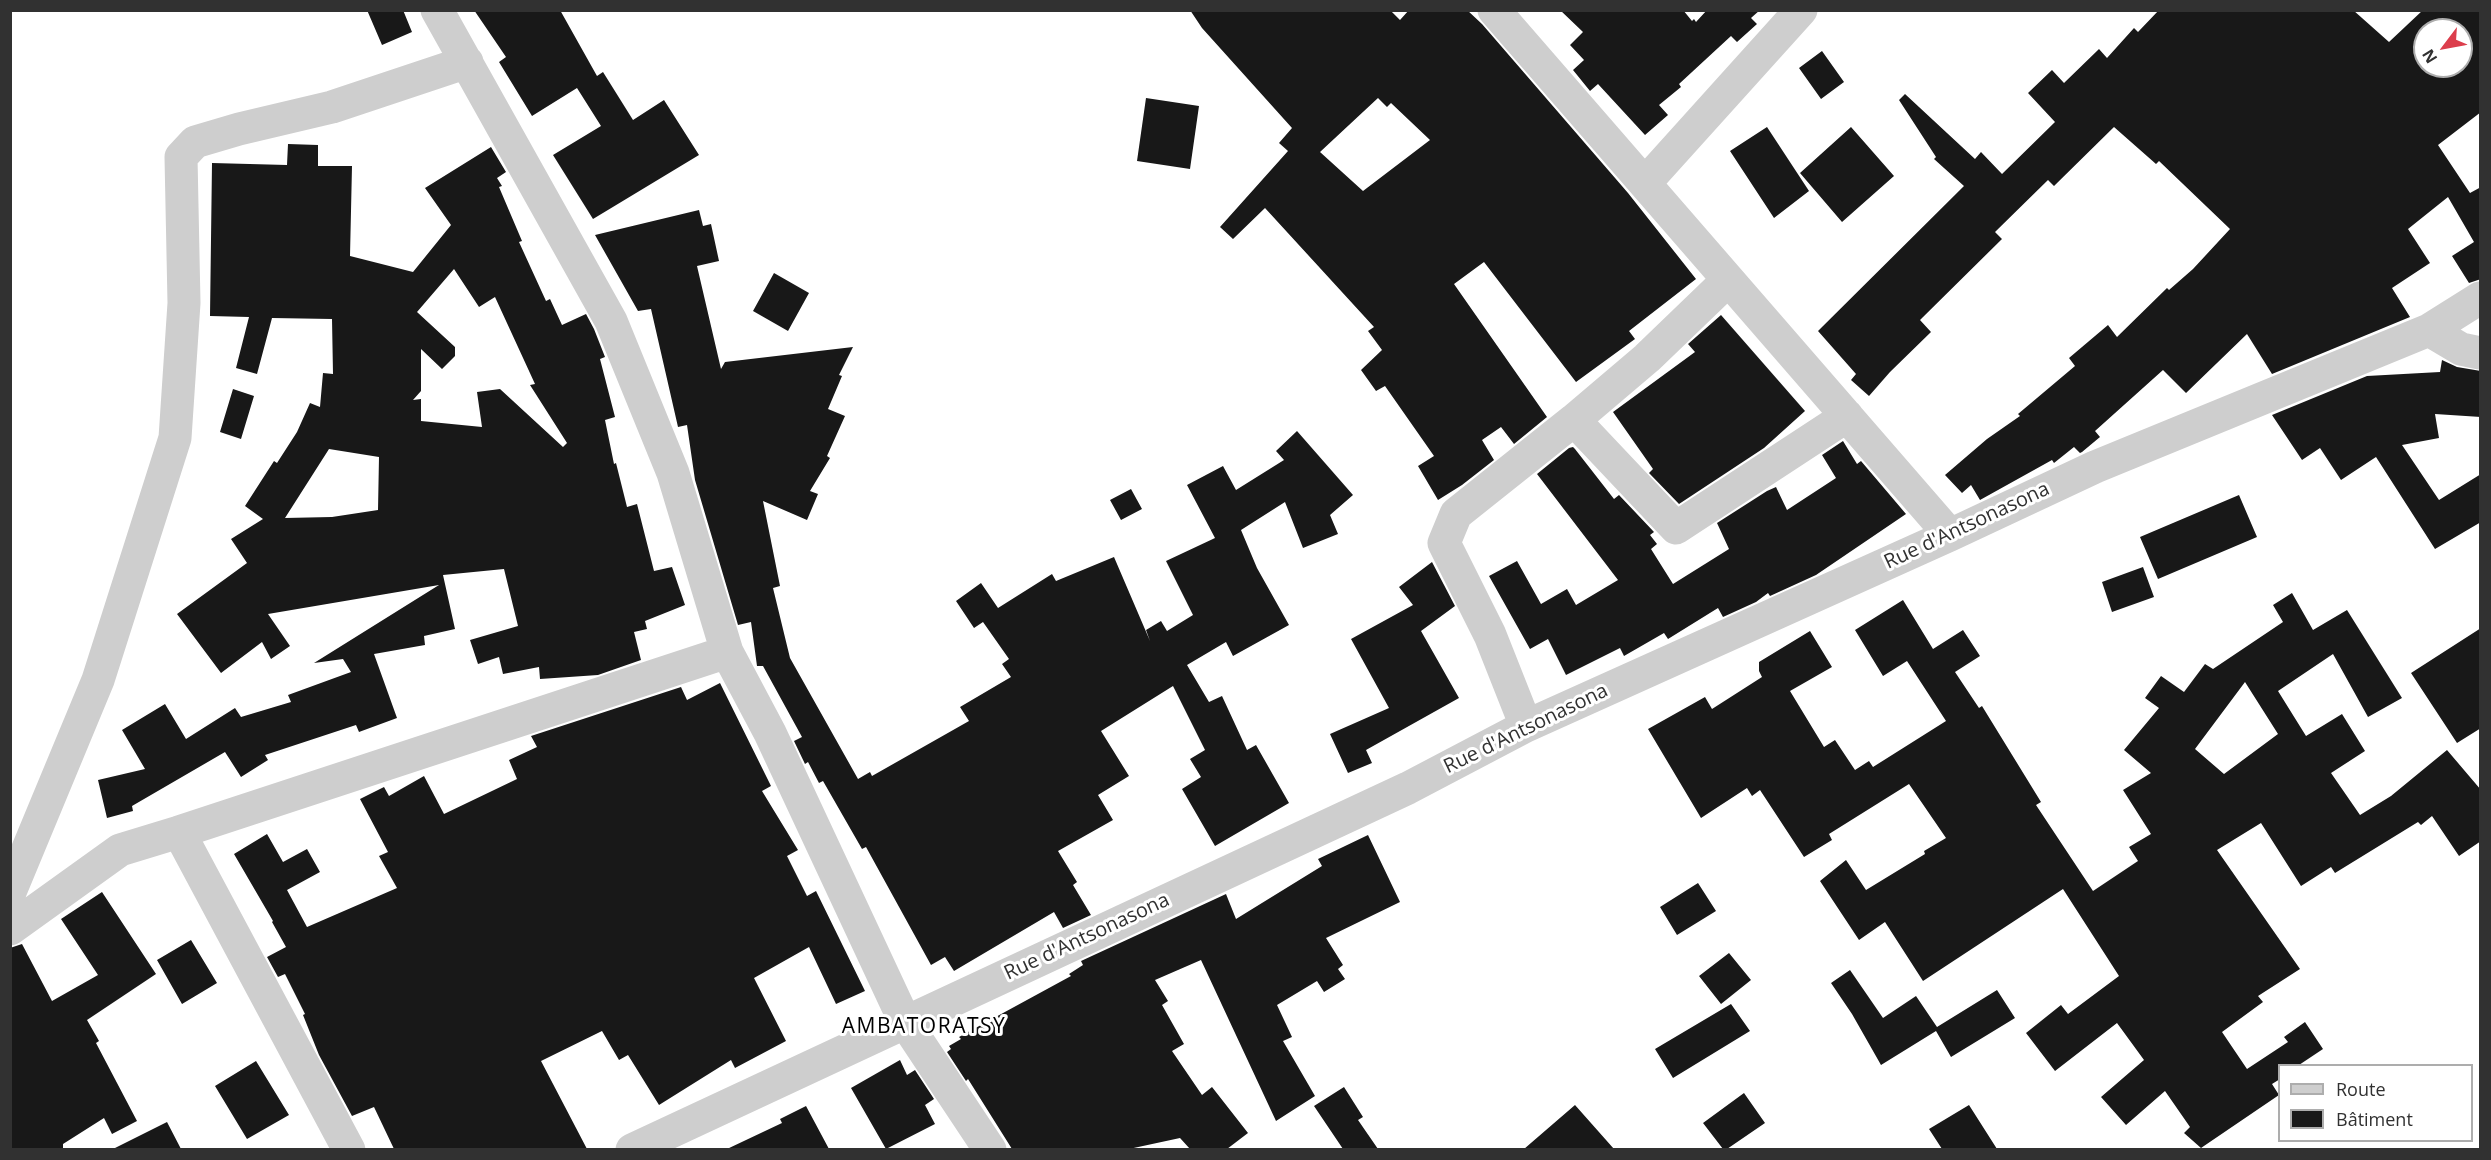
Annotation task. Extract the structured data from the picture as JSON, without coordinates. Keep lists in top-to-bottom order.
{
  "streets": {
    "street": ["Rue d'Antsonasona"]
  },
  "districts": ["AMBATORATSY"],
  "legend": ["Route", "Bâtiment"],
  "north": "bottom left"
}
